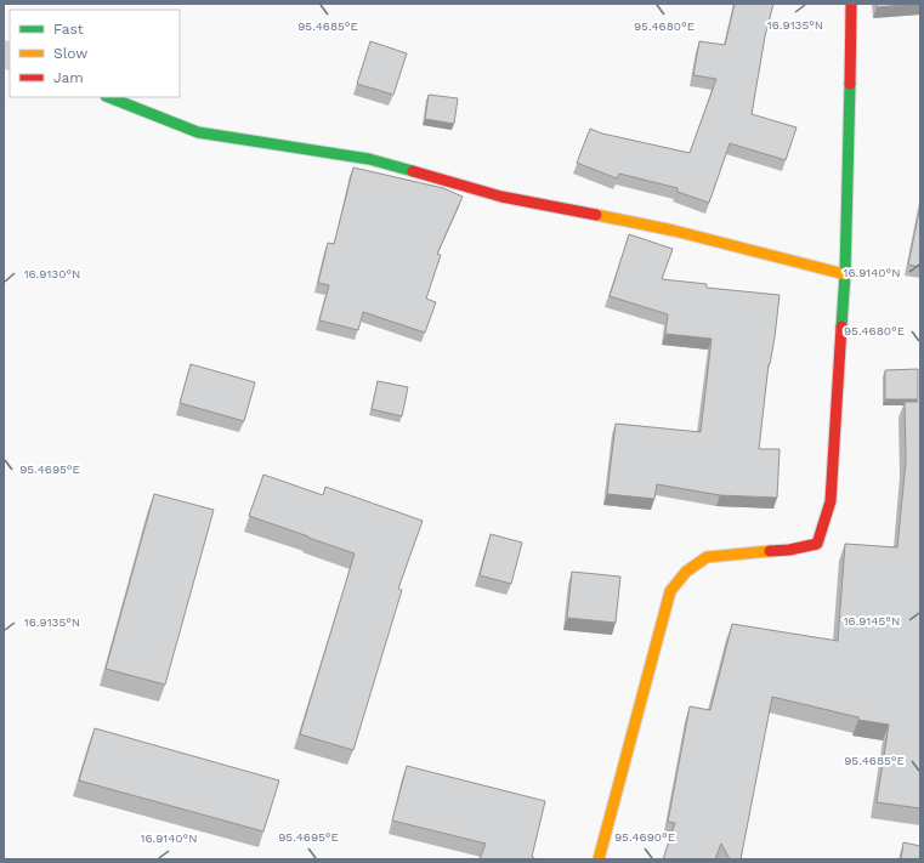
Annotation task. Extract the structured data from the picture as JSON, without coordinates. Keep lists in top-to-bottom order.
{
  "legend": ["Fast", "Slow", "Jam"],
  "coordinates": [
    "16.9135°N",
    "95.4685°E",
    "95.4680°E",
    "16.9140°N",
    "16.9130°N",
    "95.4695°E",
    "16.9145°N",
    "95.4690°E"
  ]
}
